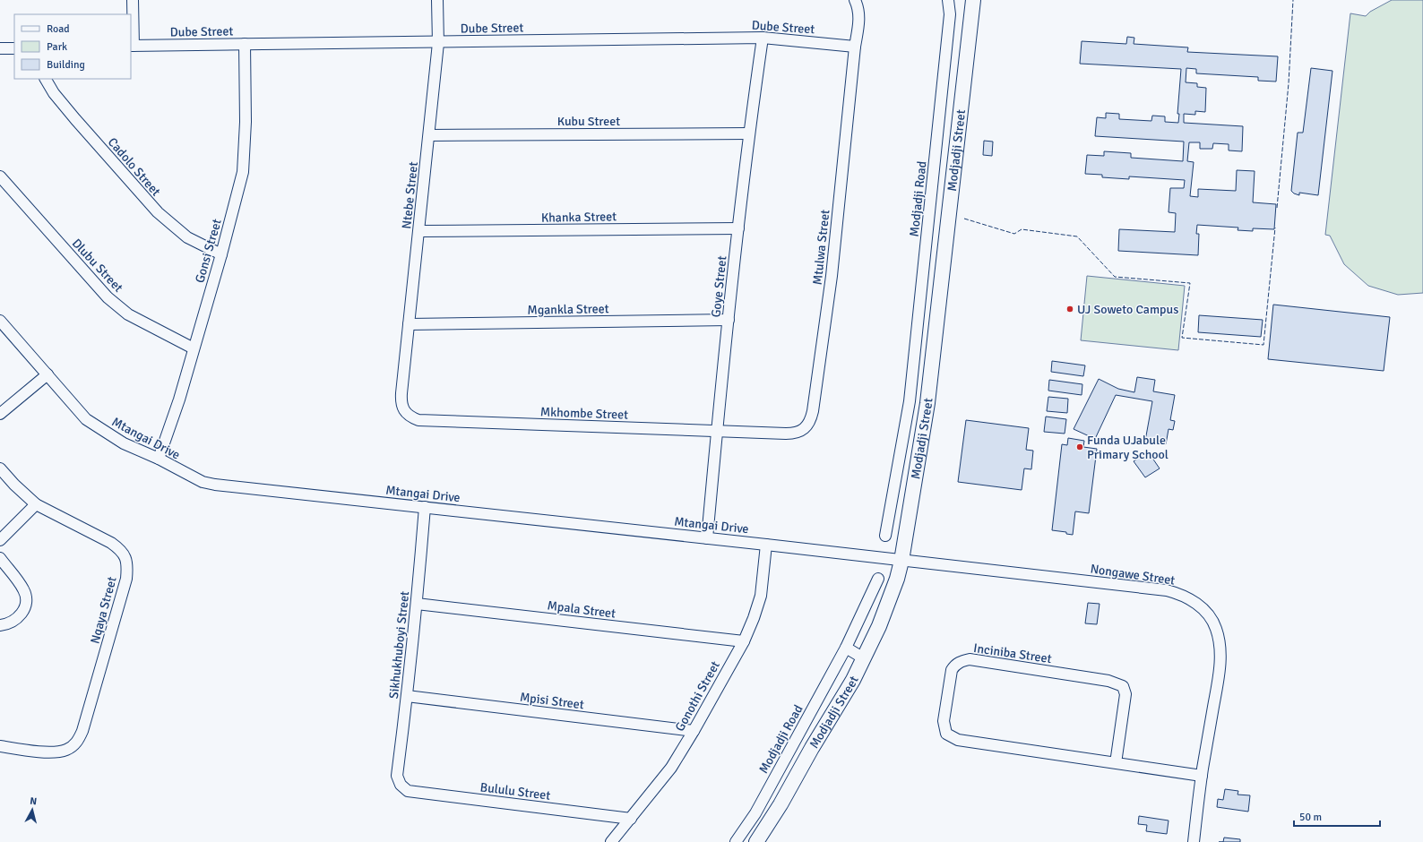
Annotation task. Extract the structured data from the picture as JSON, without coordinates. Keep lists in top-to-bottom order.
{
  "streets": {
    "street": [
      "Dube Street",
      "Kubu Street",
      "Modjadji Street",
      "Cadolo Street",
      "Ntebe Street",
      "Modjadji Road",
      "Khanka Street",
      "Mtulwa Street",
      "Gonsi Street",
      "Dlubu Street",
      "Goye Street",
      "Mgankla Street",
      "Mkhombe Street",
      "Mtangai Drive",
      "Nongawe Street",
      "Mpala Street",
      "Nqaya Street",
      "Sikhukhuboyi Street",
      "Inciniba Street",
      "Gonothi Street",
      "Mpisi Street",
      "Bululu Street"
    ]
  },
  "crossings": [
    ["Dube Street", "Ntebe Street"],
    ["Dube Street", "Mtulwa Street"],
    ["Dube Street", "Gonsi Street"],
    ["Dube Street", "Goye Street"],
    ["Kubu Street", "Ntebe Street"],
    ["Kubu Street", "Goye Street"],
    ["Modjadji Street", "Mtangai Drive"],
    ["Modjadji Street", "Nongawe Street"],
    ["Cadolo Street", "Gonsi Street"],
    ["Ntebe Street", "Khanka Street"],
    ["Ntebe Street", "Mgankla Street"],
    ["Ntebe Street", "Mkhombe Street"],
    ["Khanka Street", "Goye Street"],
    ["Mtulwa Street", "Mkhombe Street"],
    ["Gonsi Street", "Dlubu Street"],
    ["Gonsi Street", "Mtangai Drive"],
    ["Goye Street", "Mgankla Street"],
    ["Goye Street", "Mkhombe Street"],
    ["Goye Street", "Mtangai Drive"],
    ["Mtangai Drive", "Nongawe Street"],
    ["Mtangai Drive", "Sikhukhuboyi Street"],
    ["Mtangai Drive", "Gonothi Street"],
    ["Nongawe Street", "Inciniba Street"],
    ["Mpala Street", "Sikhukhuboyi Street"],
    ["Mpala Street", "Gonothi Street"],
    ["Sikhukhuboyi Street", "Mpisi Street"],
    ["Sikhukhuboyi Street", "Bululu Street"],
    ["Gonothi Street", "Mpisi Street"],
    ["Gonothi Street", "Bululu Street"]
  ],
  "places": ["UJ Soweto Campus", "Funda UJabule Primary School"],
  "legend": ["Road", "Park", "Building"],
  "scale_bar": "50 m",
  "north": "top"
}
